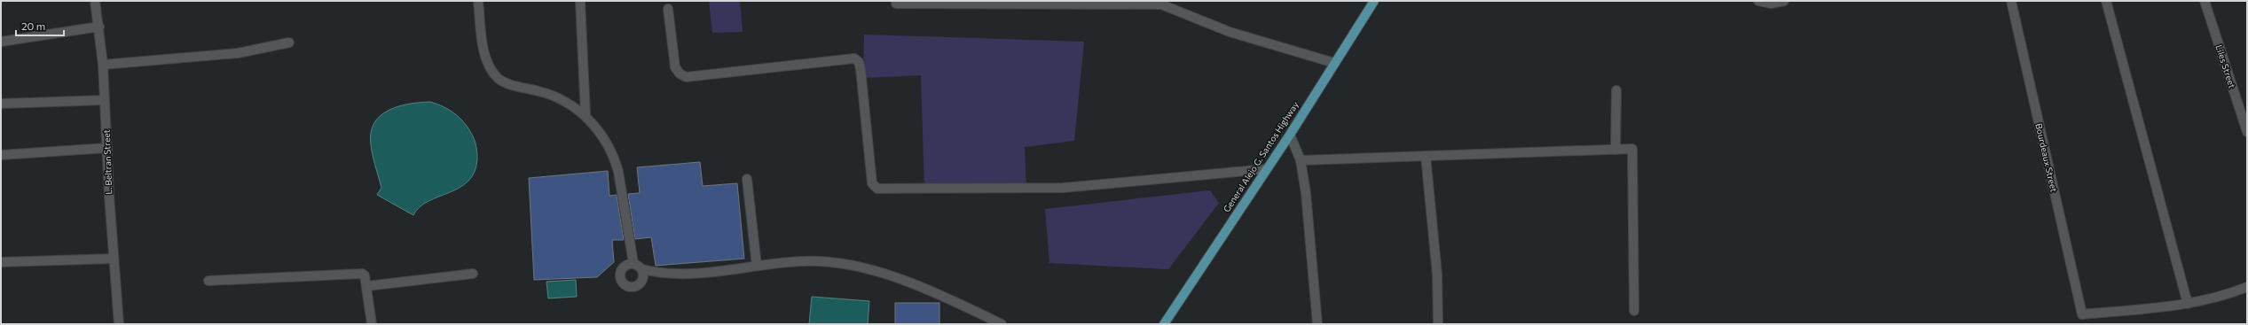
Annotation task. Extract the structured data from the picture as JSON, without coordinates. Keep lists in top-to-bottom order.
{
  "streets": {
    "main road": ["General Alejo G. Santos Highway"],
    "street": ["Liles Street", "Bourdeaux Street", "L. Beltran Street"]
  },
  "scale_bar": "20 m"
}
